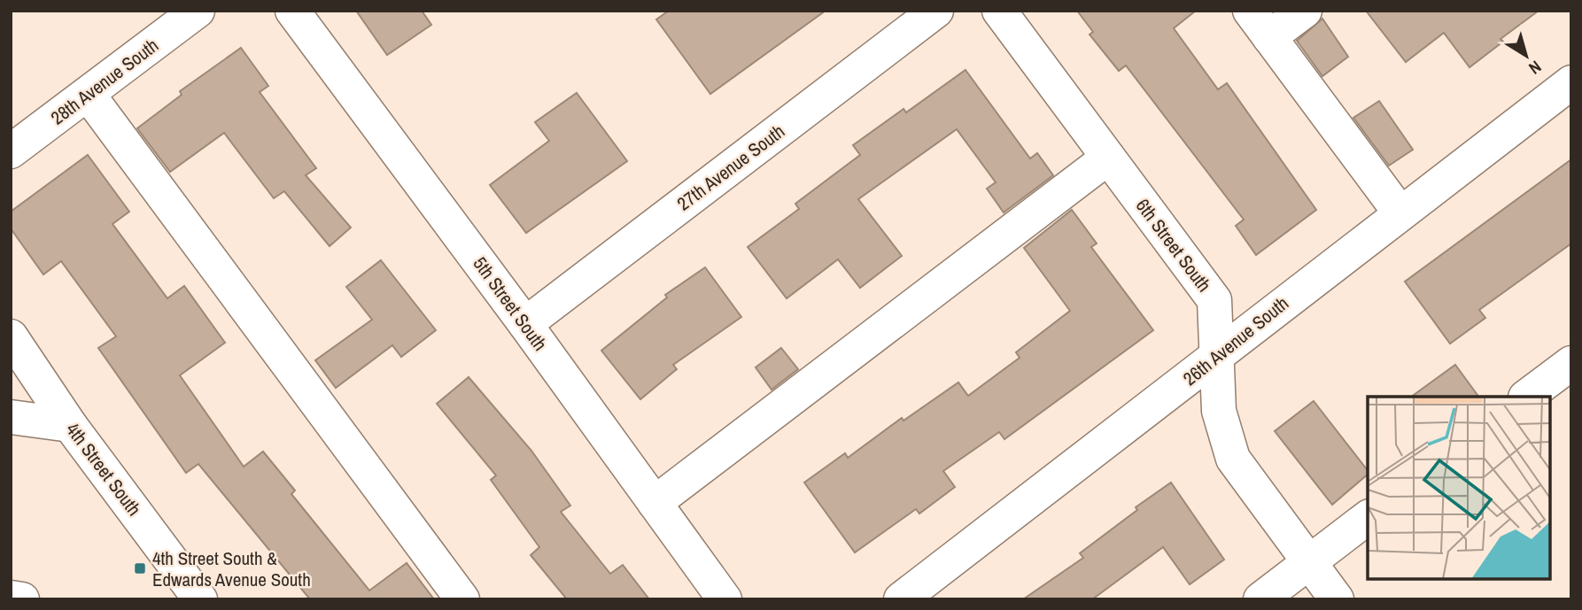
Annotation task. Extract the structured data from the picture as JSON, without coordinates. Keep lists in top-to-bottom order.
{
  "streets": {
    "street": [
      "28th Avenue South",
      "27th Avenue South",
      "6th Street South",
      "5th Street South",
      "26th Avenue South",
      "4th Street South"
    ]
  },
  "crossings": [
    ["27th Avenue South", "5th Street South"],
    ["6th Street South", "26th Avenue South"]
  ],
  "places": {
    "transit": ["4th Street South & Edwards Avenue South"]
  },
  "north": "bottom right"
}
